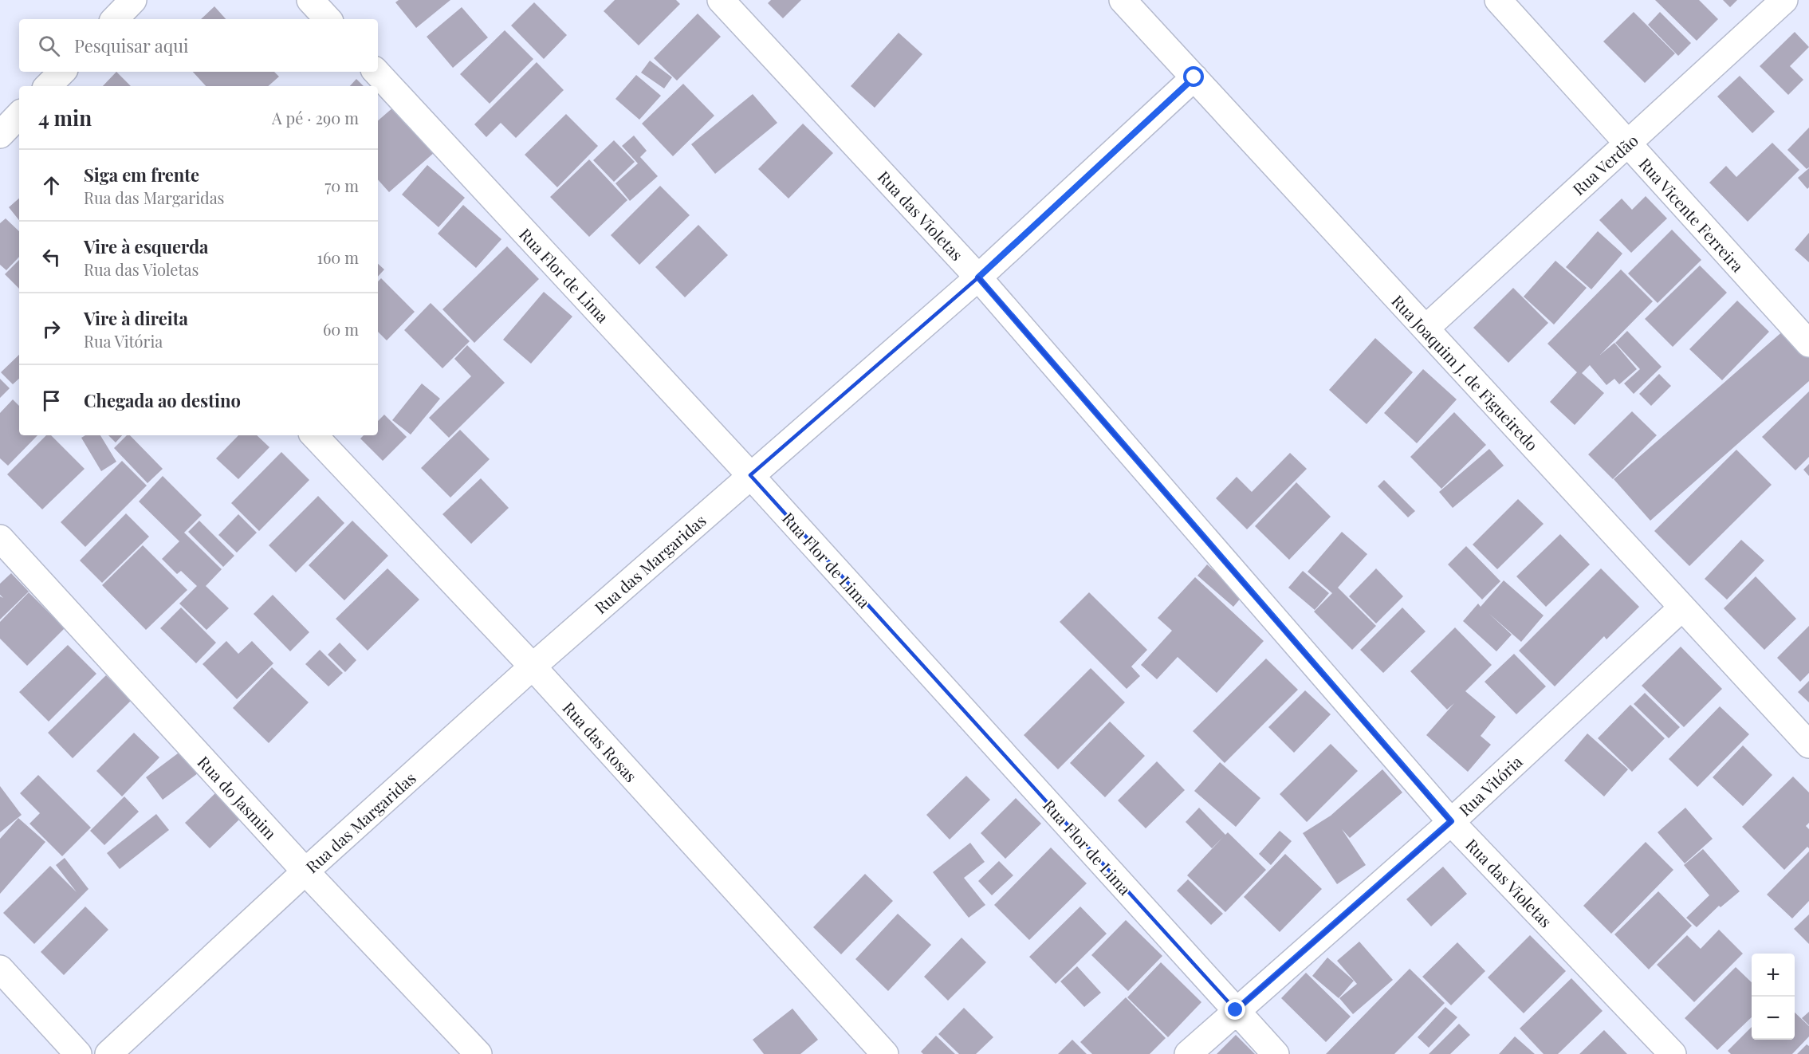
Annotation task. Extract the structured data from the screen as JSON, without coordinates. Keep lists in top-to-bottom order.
{
  "streets": {
    "street": [
      "Rua Verdão",
      "Rua Vicente Ferreira",
      "Rua das Violetas",
      "Rua Flor de Lima",
      "Rua Joaquim J. de Figueiredo",
      "Rua das Margaridas",
      "Rua das Rosas",
      "Rua Vitória",
      "Rua do Jasmim"
    ]
  },
  "crossings": [
    ["Rua Verdão", "Rua Vicente Ferreira"],
    ["Rua Verdão", "Rua Joaquim J. de Figueiredo"],
    ["Rua das Violetas", "Rua das Margaridas"],
    ["Rua das Violetas", "Rua Vitória"],
    ["Rua Flor de Lima", "Rua das Margaridas"],
    ["Rua Flor de Lima", "Rua Vitória"],
    ["Rua Joaquim J. de Figueiredo", "Rua das Margaridas"],
    ["Rua Joaquim J. de Figueiredo", "Rua Vitória"],
    ["Rua das Margaridas", "Rua das Rosas"],
    ["Rua das Margaridas", "Rua do Jasmim"]
  ],
  "page": {
    "search": "Pesquisar aqui",
    "heading": ["4 min", "A pé · 290 m"],
    "list": [
      ["Siga em frente", "Rua das Margaridas", "70 m"],
      ["Vire à esquerda", "Rua das Violetas", "160 m"],
      ["Vire à direita", "Rua Vitória", "60 m"],
      "Chegada ao destino"
    ],
    "map_buttons": ["+", "−"]
  }
}
